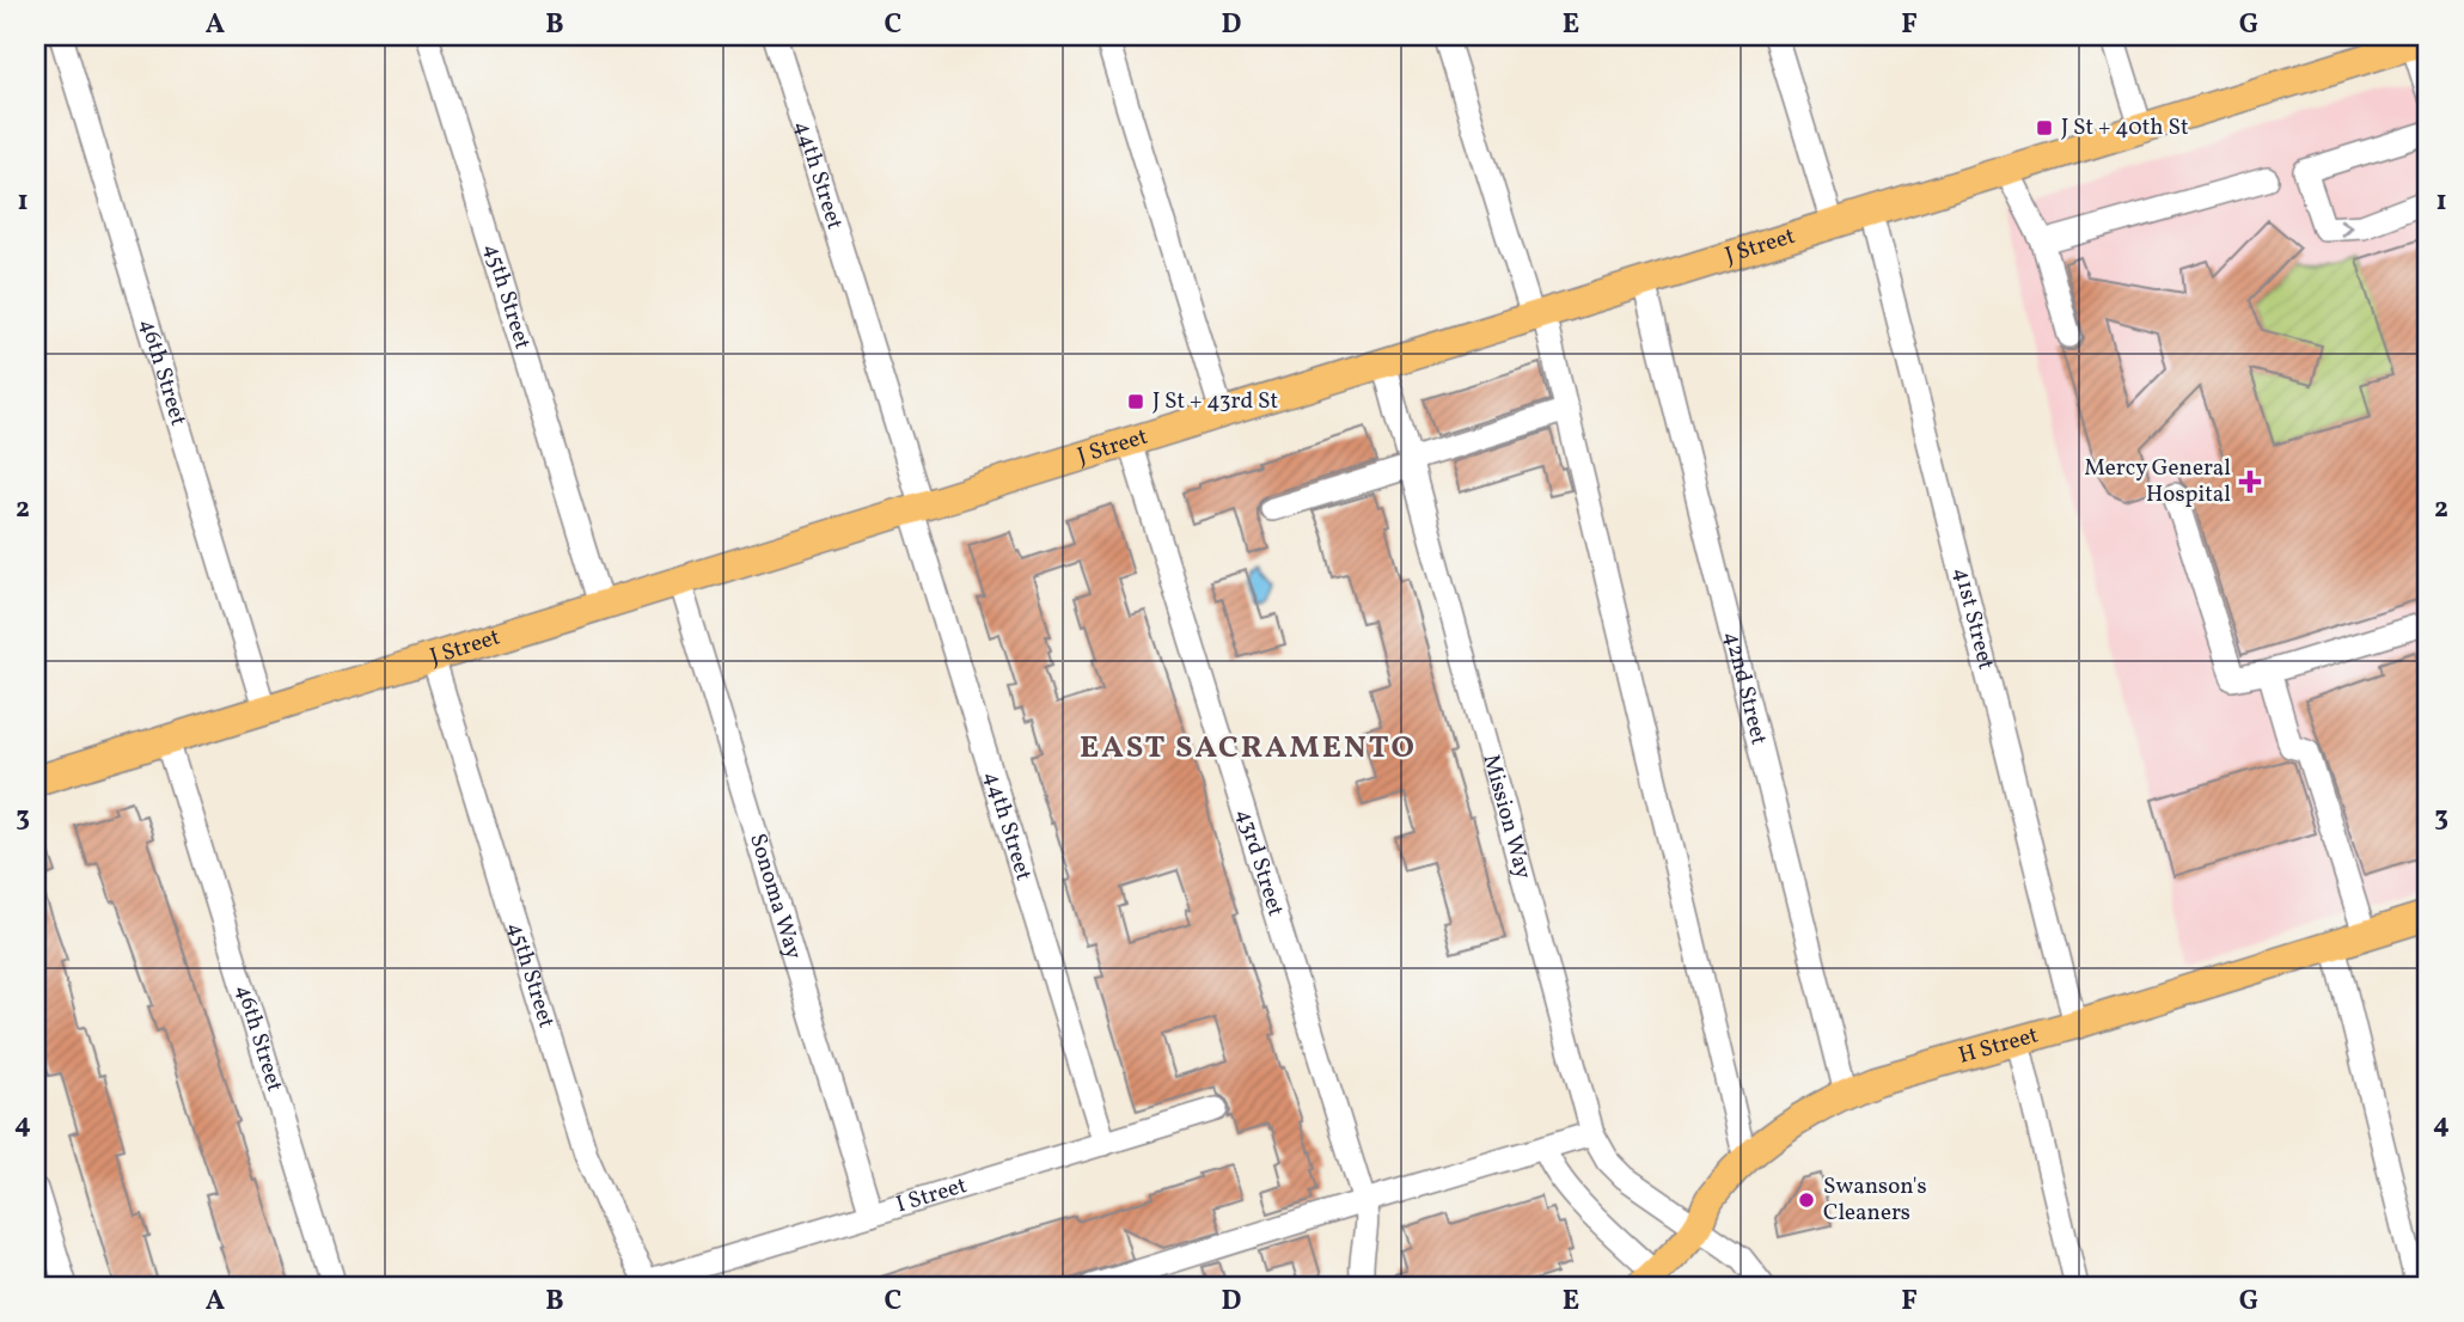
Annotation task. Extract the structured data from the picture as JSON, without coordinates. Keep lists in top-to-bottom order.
{
  "streets": {
    "main road": ["J Street", "H Street"],
    "street": [
      "44th Street",
      "45th Street",
      "46th Street",
      "41st Street",
      "42nd Street",
      "Mission Way",
      "43rd Street",
      "Sonoma Way",
      "I Street"
    ]
  },
  "crossings": [
    ["44th Street", "J Street"],
    ["44th Street", "I Street"],
    ["J Street", "45th Street"],
    ["J Street", "46th Street"],
    ["J Street", "41st Street"],
    ["J Street", "42nd Street"],
    ["J Street", "Mission Way"],
    ["J Street", "43rd Street"],
    ["J Street", "Sonoma Way"],
    ["45th Street", "I Street"],
    ["41st Street", "H Street"],
    ["42nd Street", "H Street"],
    ["Mission Way", "H Street"],
    ["Sonoma Way", "I Street"]
  ],
  "districts": ["EAST SACRAMENTO"],
  "places": {
    "transit": ["J St + 40th St", "J St + 43rd St"],
    "health": ["Mercy General Hospital"],
    "other": ["Swanson's Cleaners"]
  },
  "grid": {
    "columns": [
      "A",
      "B",
      "C",
      "D",
      "E",
      "F",
      "G"
    ],
    "rows": [
      "1",
      "2",
      "3",
      "4"
    ]
  }
}
